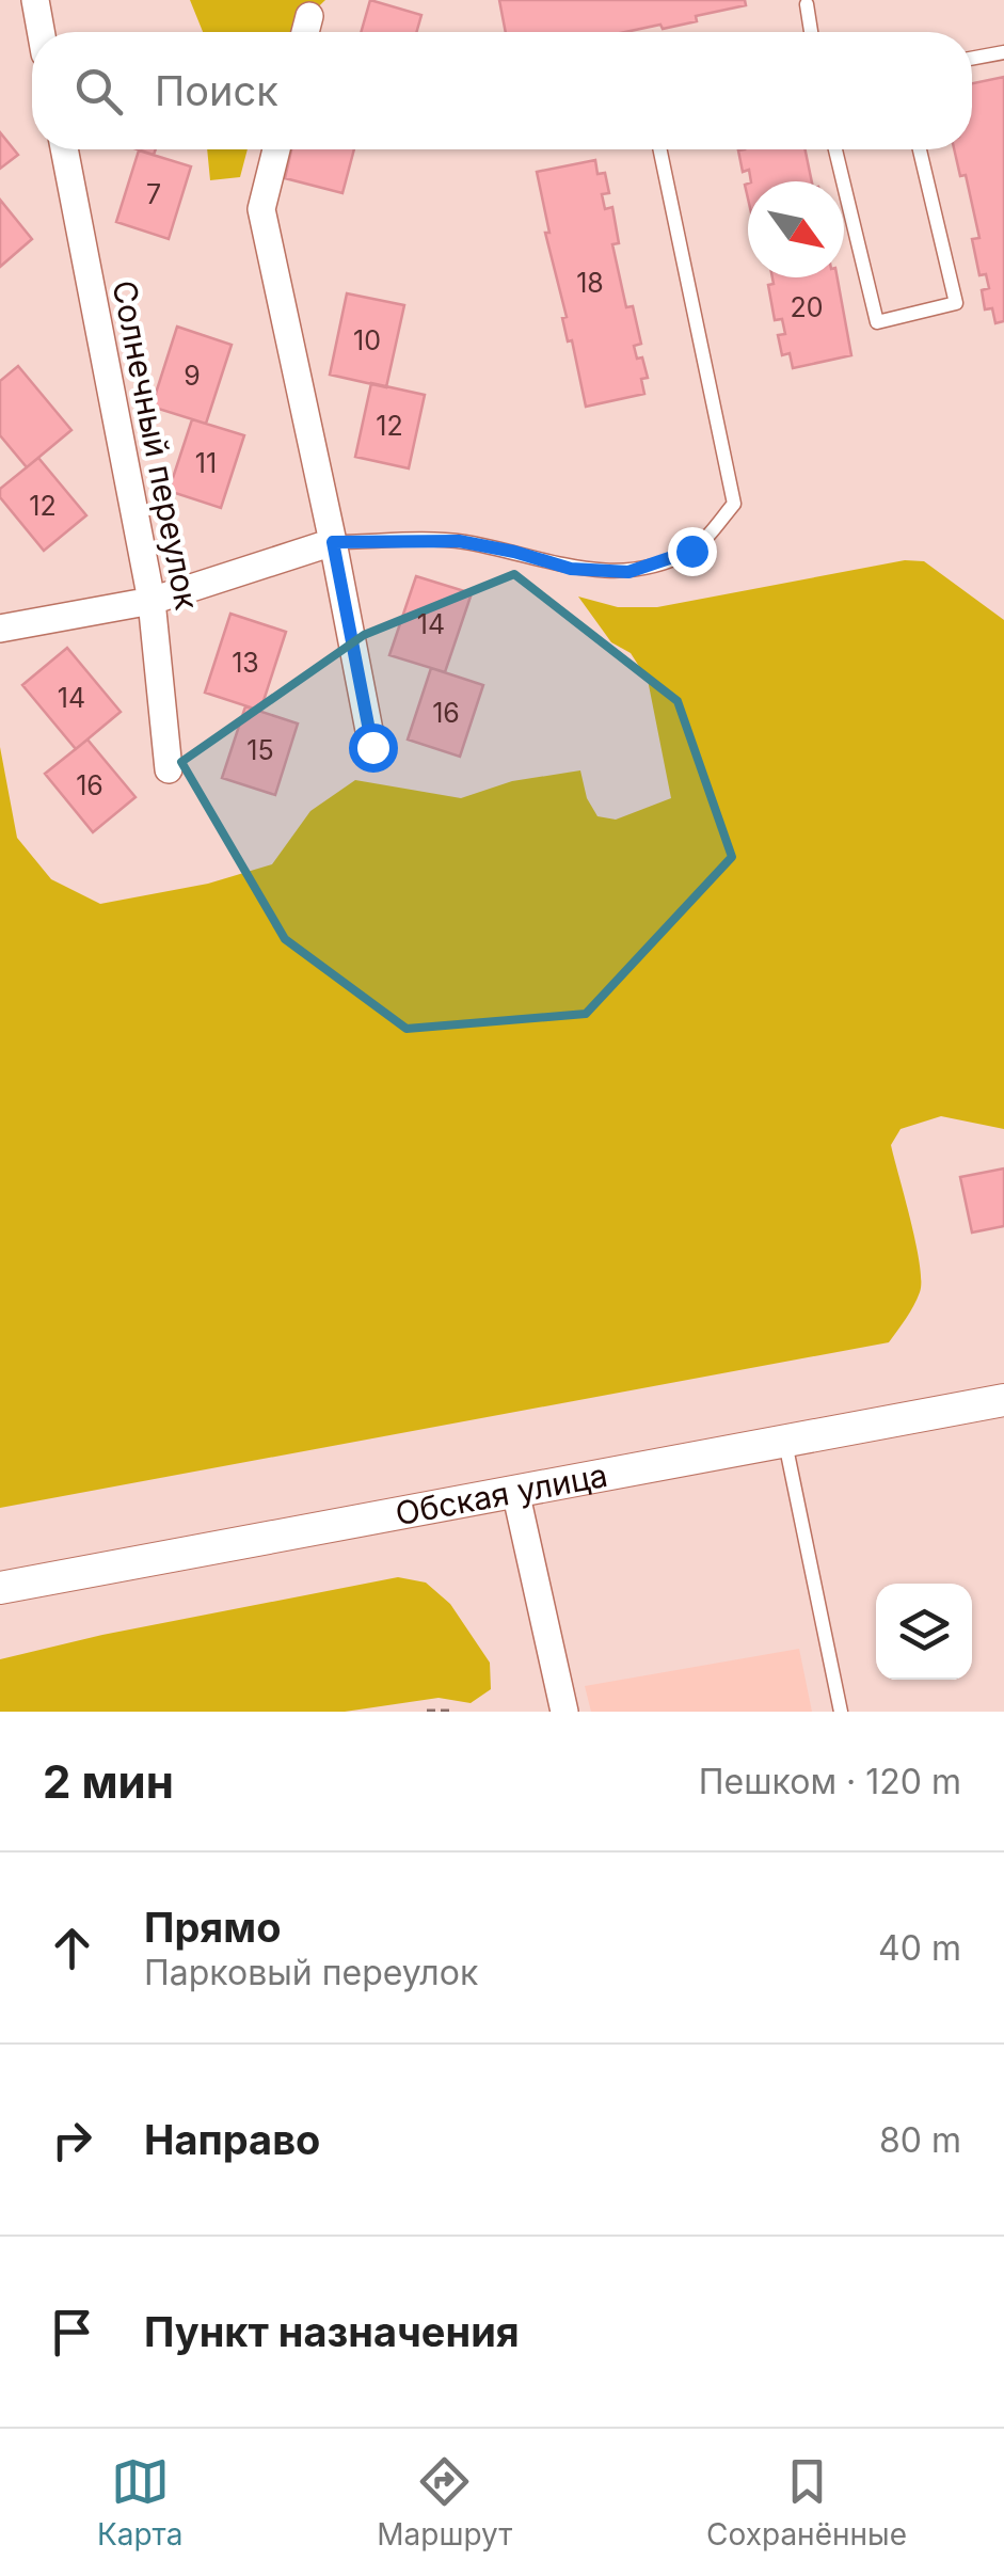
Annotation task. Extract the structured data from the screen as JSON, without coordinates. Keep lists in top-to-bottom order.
{
  "streets": {
    "street": ["Солнечный переулок", "Обская улица"]
  },
  "house_numbers": [
    "7",
    "18",
    "20",
    "10",
    "9",
    "12",
    "11",
    "12",
    "14",
    "13",
    "14",
    "16",
    "15",
    "16"
  ],
  "north": "bottom right",
  "page": {
    "search": "Поиск",
    "heading": ["2 мин", "Пешком · 120 m"],
    "list": [
      ["Прямо", "Парковый переулок", "40 m"],
      ["Направо", "80 m"],
      "Пункт назначения"
    ],
    "nav": ["Карта", "Маршрут", "Сохранённые"]
  }
}
